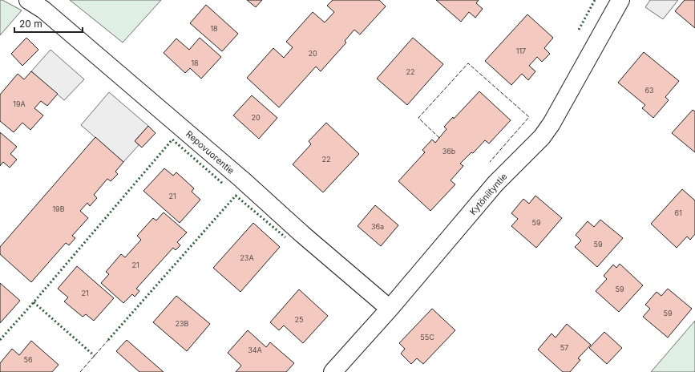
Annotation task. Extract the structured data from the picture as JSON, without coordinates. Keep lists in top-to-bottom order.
{
  "streets": {
    "street": ["Repovuorentie", "Kytöniityntie"]
  },
  "crossings": [
    ["Repovuorentie", "Kytöniityntie"]
  ],
  "house_numbers": [
    "18",
    "117",
    "20",
    "18",
    "22",
    "63",
    "19A",
    "20",
    "36b",
    "22",
    "21",
    "19B",
    "61",
    "59",
    "36a",
    "59",
    "23A",
    "21",
    "59",
    "21",
    "59",
    "25",
    "23B",
    "55C",
    "57",
    "34A",
    "56"
  ],
  "scale_bar": "20 m"
}
